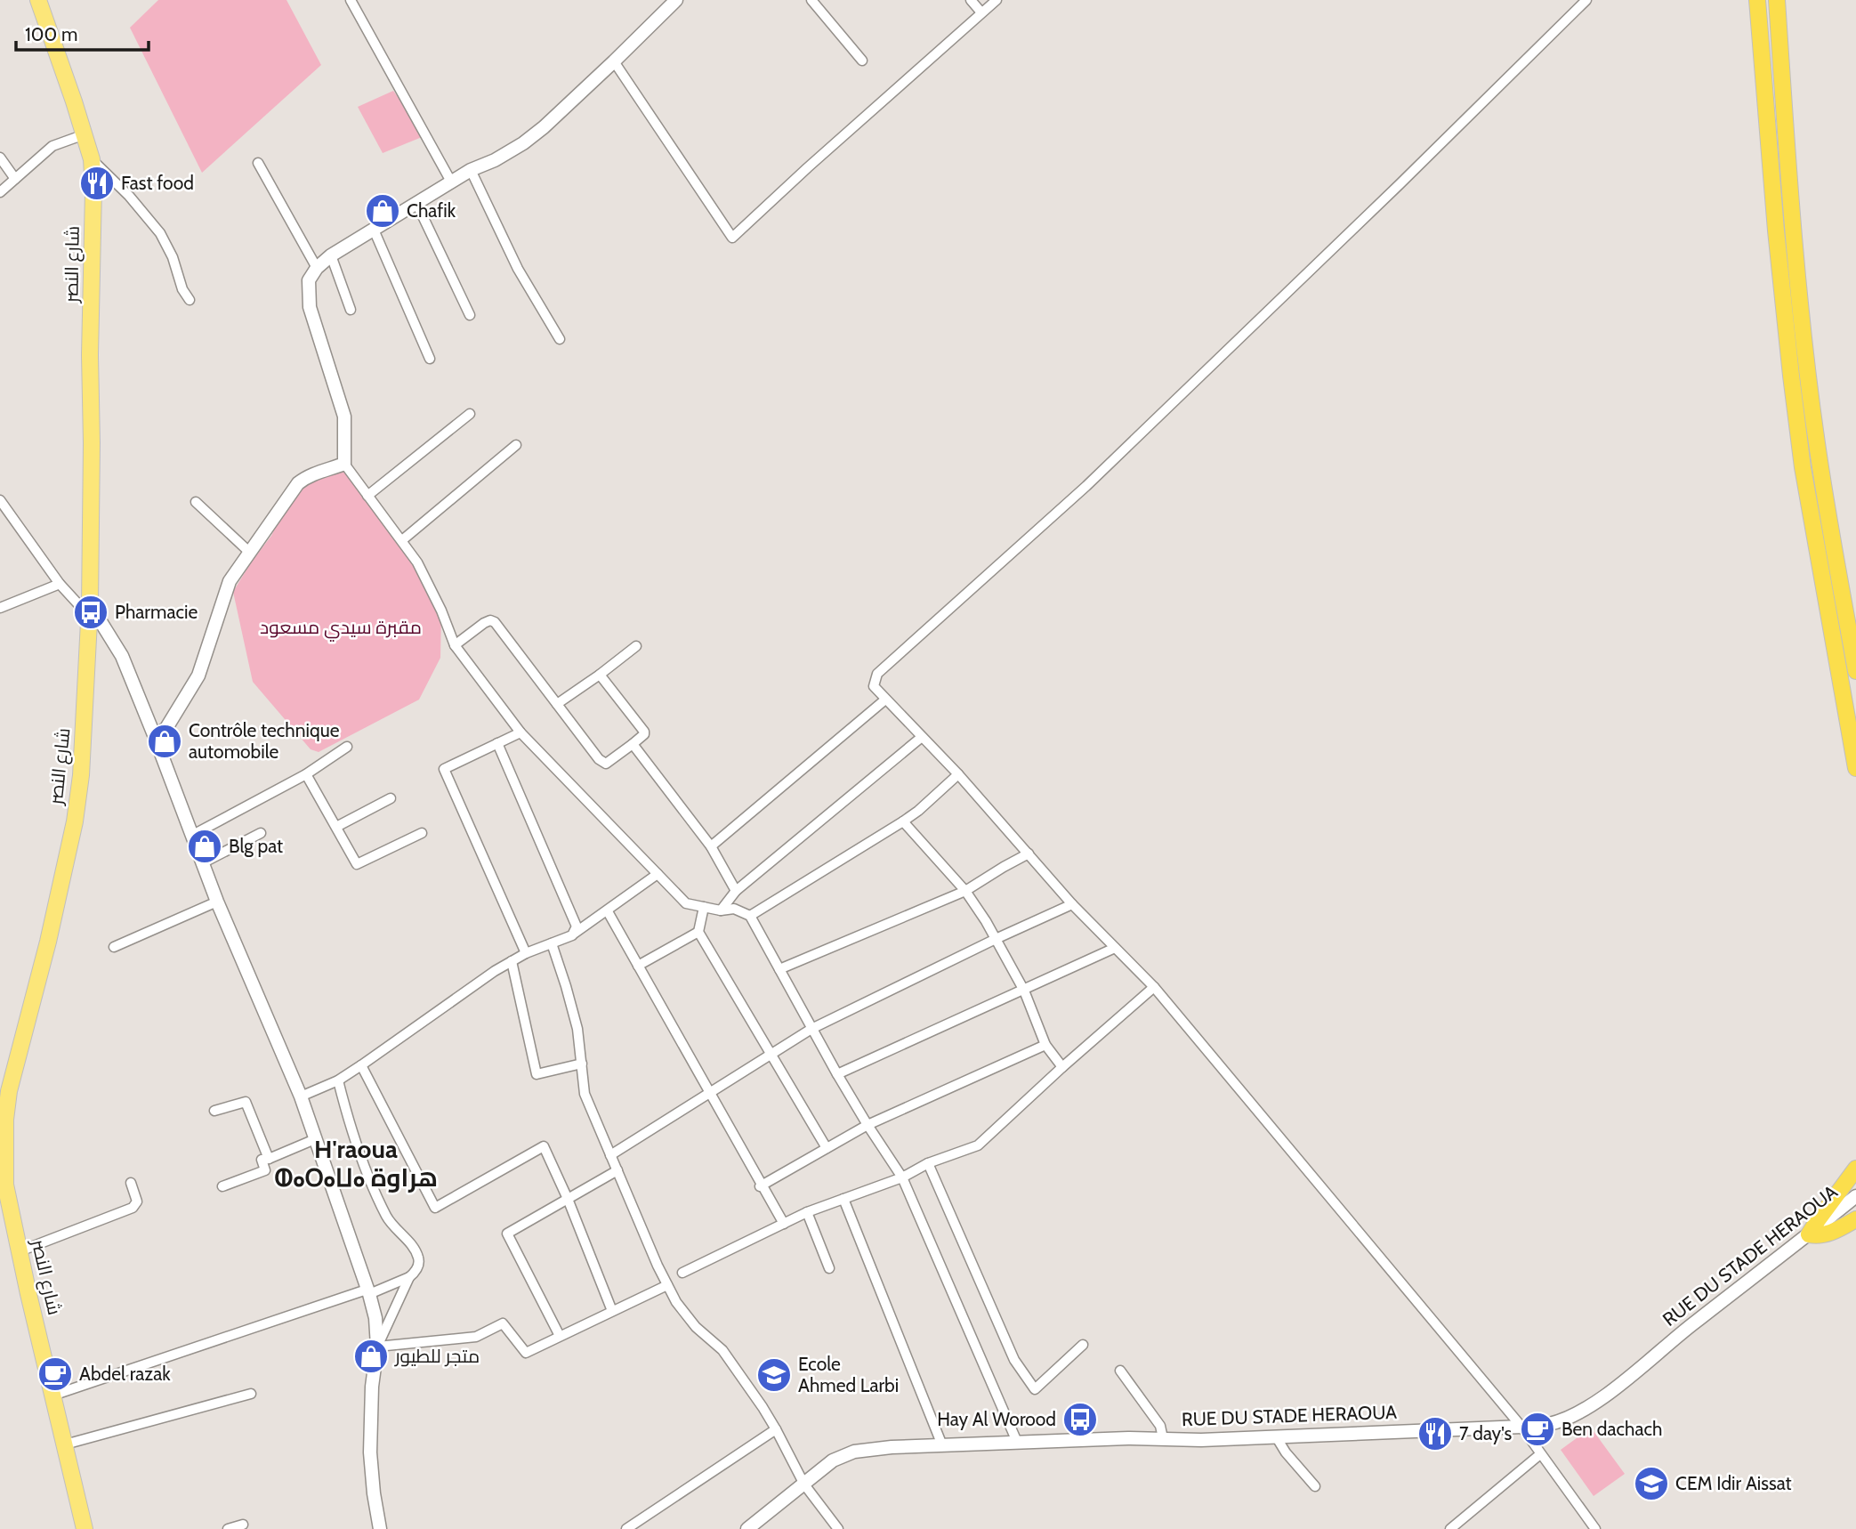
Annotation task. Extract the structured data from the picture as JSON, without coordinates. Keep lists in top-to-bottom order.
{
  "streets": {
    "main road": ["شارع النصر"],
    "street": ["RUE DU STADE HERAOUA"]
  },
  "districts": ["H'raoua ⵀⴰⵔⴰⵡⴰ هراوة"],
  "parks": ["مقبرة سيدي مسعود"],
  "places": {
    "restaurant": ["Fast food", "7 day's"],
    "shop": [
      "Chafik",
      "Contrôle technique automobile",
      "Blg pat",
      "متجر للطيور"
    ],
    "bus stop": ["Pharmacie", "Hay Al Worood"],
    "cafe": ["Abdel razak", "Ben dachach"],
    "school or university": ["Ecole Ahmed Larbi", "CEM Idir Aissat"]
  },
  "scale_bar": "100 m"
}
